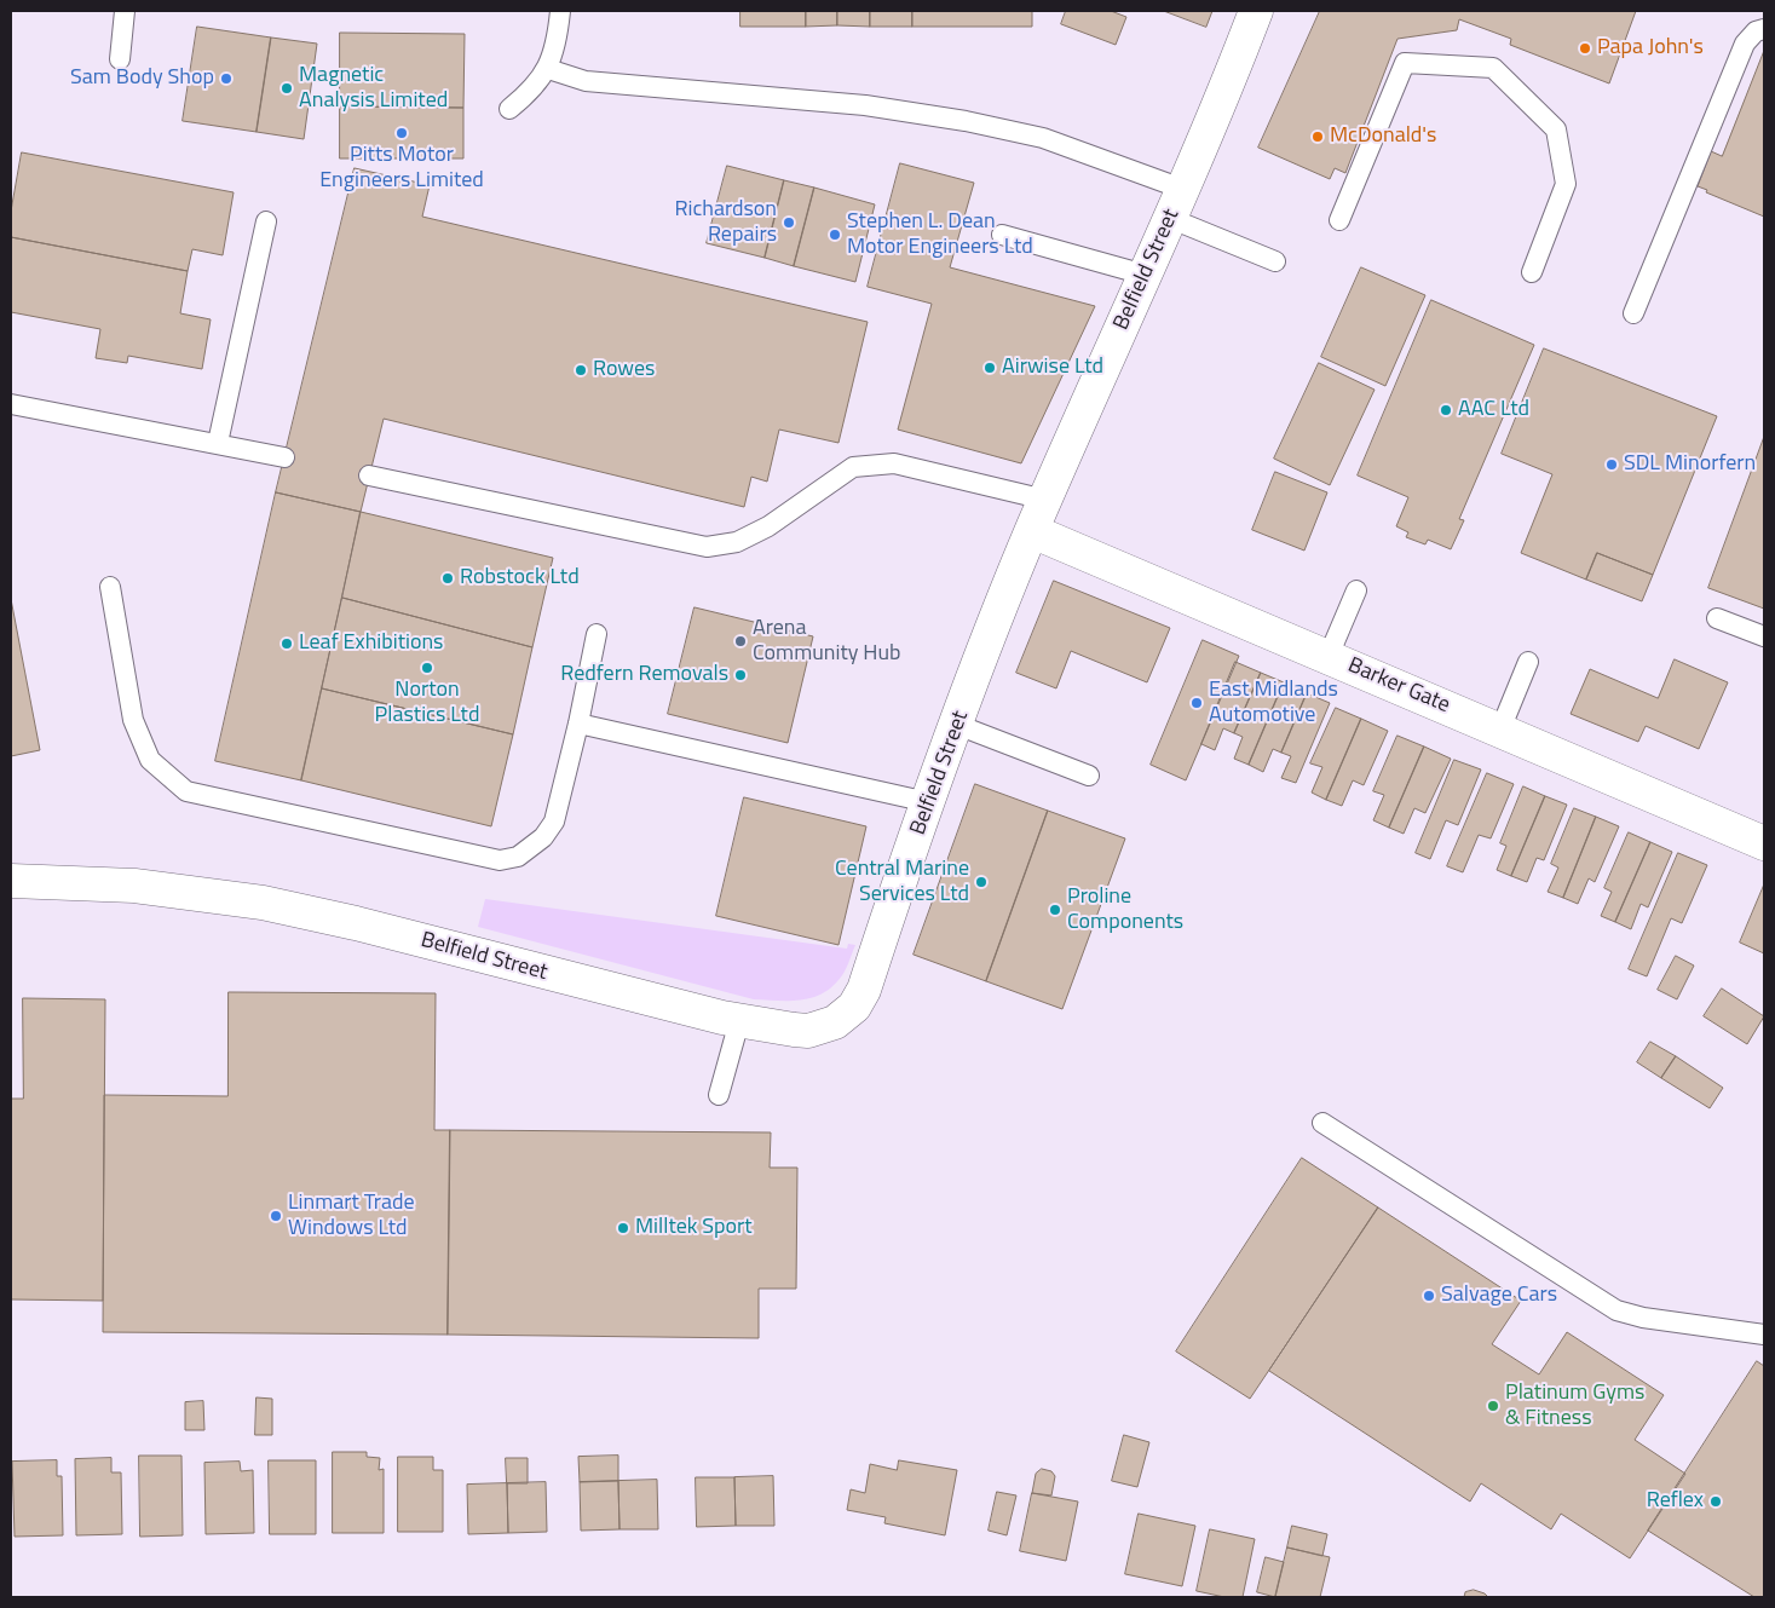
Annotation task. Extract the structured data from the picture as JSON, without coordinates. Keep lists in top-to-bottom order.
{
  "streets": {
    "street": ["Belfield Street", "Barker Gate"]
  },
  "crossings": [
    ["Belfield Street", "Barker Gate"]
  ],
  "places": [
    "Papa John's",
    "Sam Body Shop",
    "Magnetic Analysis Limited",
    "Pitts Motor Engineers Limited",
    "McDonald's",
    "Richardson Repairs",
    "Stephen L. Dean Motor Engineers Ltd",
    "Airwise Ltd",
    "Rowes",
    "AAC Ltd",
    "SDL Minorfern",
    "Robstock Ltd",
    "Arena Community Hub",
    "Leaf Exhibitions",
    "Norton Plastics Ltd",
    "Redfern Removals",
    "East Midlands Automotive",
    "Central Marine Services Ltd",
    "Proline Components",
    "Linmart Trade Windows Ltd",
    "Milltek Sport",
    "Salvage Cars",
    "Platinum Gyms & Fitness",
    "Reflex"
  ]
}
